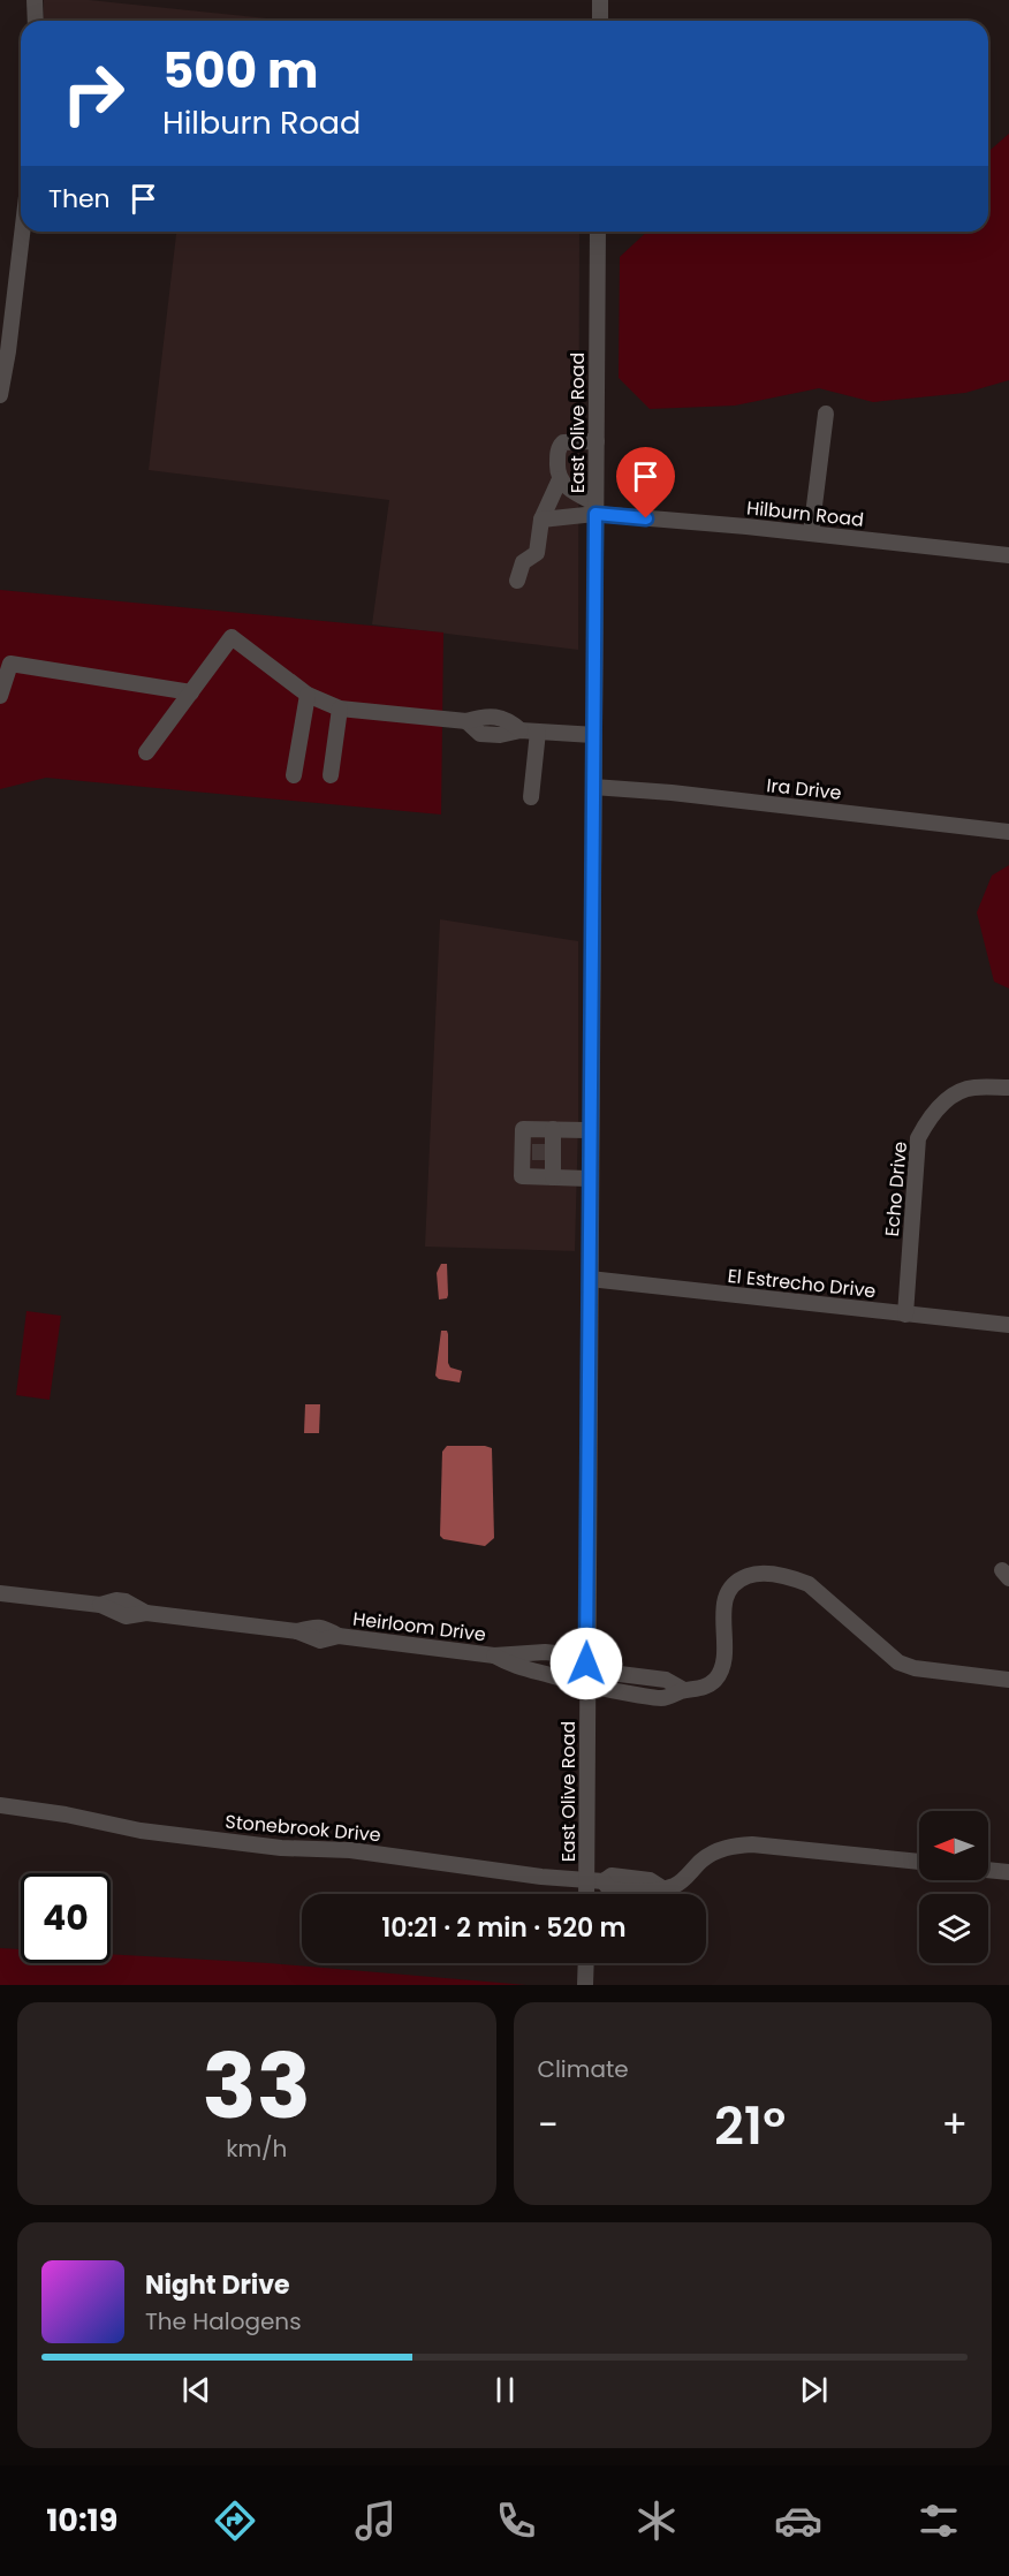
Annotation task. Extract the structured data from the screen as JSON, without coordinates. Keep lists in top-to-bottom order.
{
  "streets": {
    "street": [
      "East Olive Road",
      "Hilburn Road",
      "Ira Drive",
      "Echo Drive",
      "El Estrecho Drive",
      "Heirloom Drive",
      "Stonebrook Drive"
    ]
  },
  "crossings": [
    ["East Olive Road", "Hilburn Road"],
    ["East Olive Road", "Ira Drive"],
    ["East Olive Road", "El Estrecho Drive"],
    ["East Olive Road", "Heirloom Drive"],
    ["East Olive Road", "Stonebrook Drive"],
    ["Echo Drive", "El Estrecho Drive"]
  ],
  "north": "left",
  "page": {
    "turn": ["500 m", "Hilburn Road"],
    "then": "Then",
    "limit": "40",
    "trip": "10:21 · 2 min · 520 m",
    "tile": [
      ["33", "km/h"],
      "Climate"
    ],
    "heat": ["−", "21°", "+"],
    "song": ["Night Drive", "The Halogens"],
    "tabs": "10:19"
  }
}
